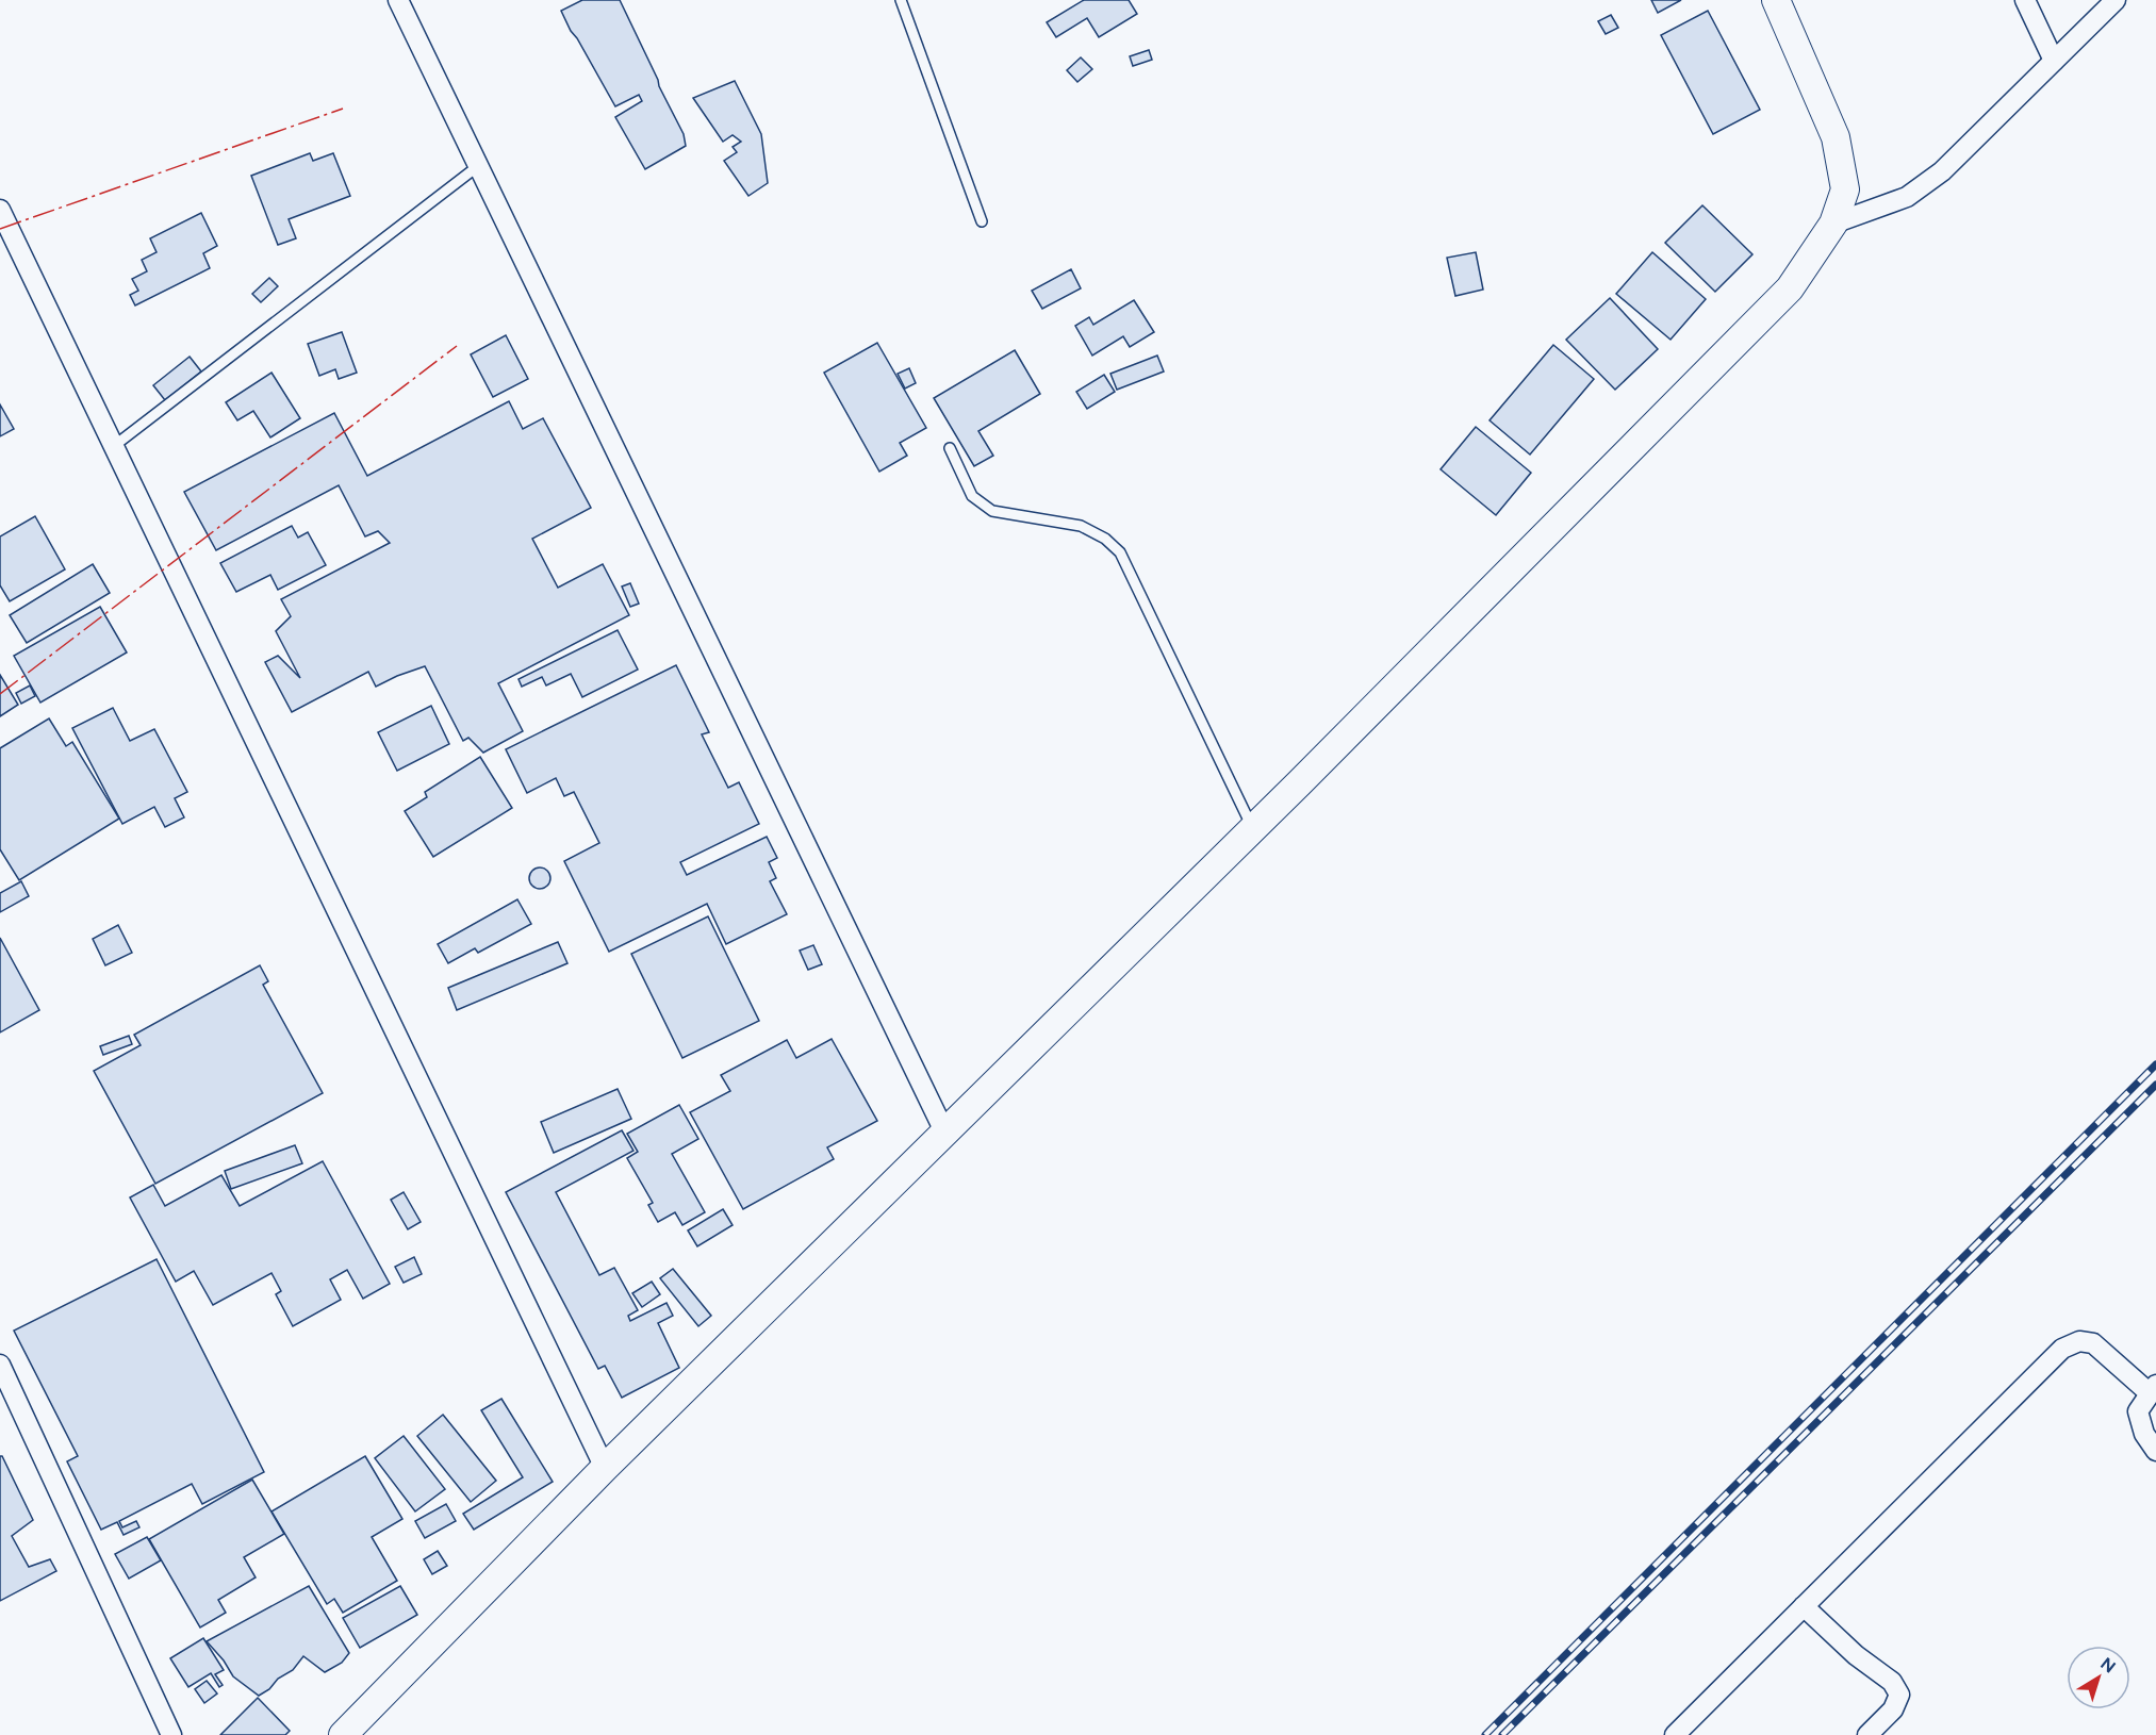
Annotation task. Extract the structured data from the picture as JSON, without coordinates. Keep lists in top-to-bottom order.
{
  "north": "top right"
}
